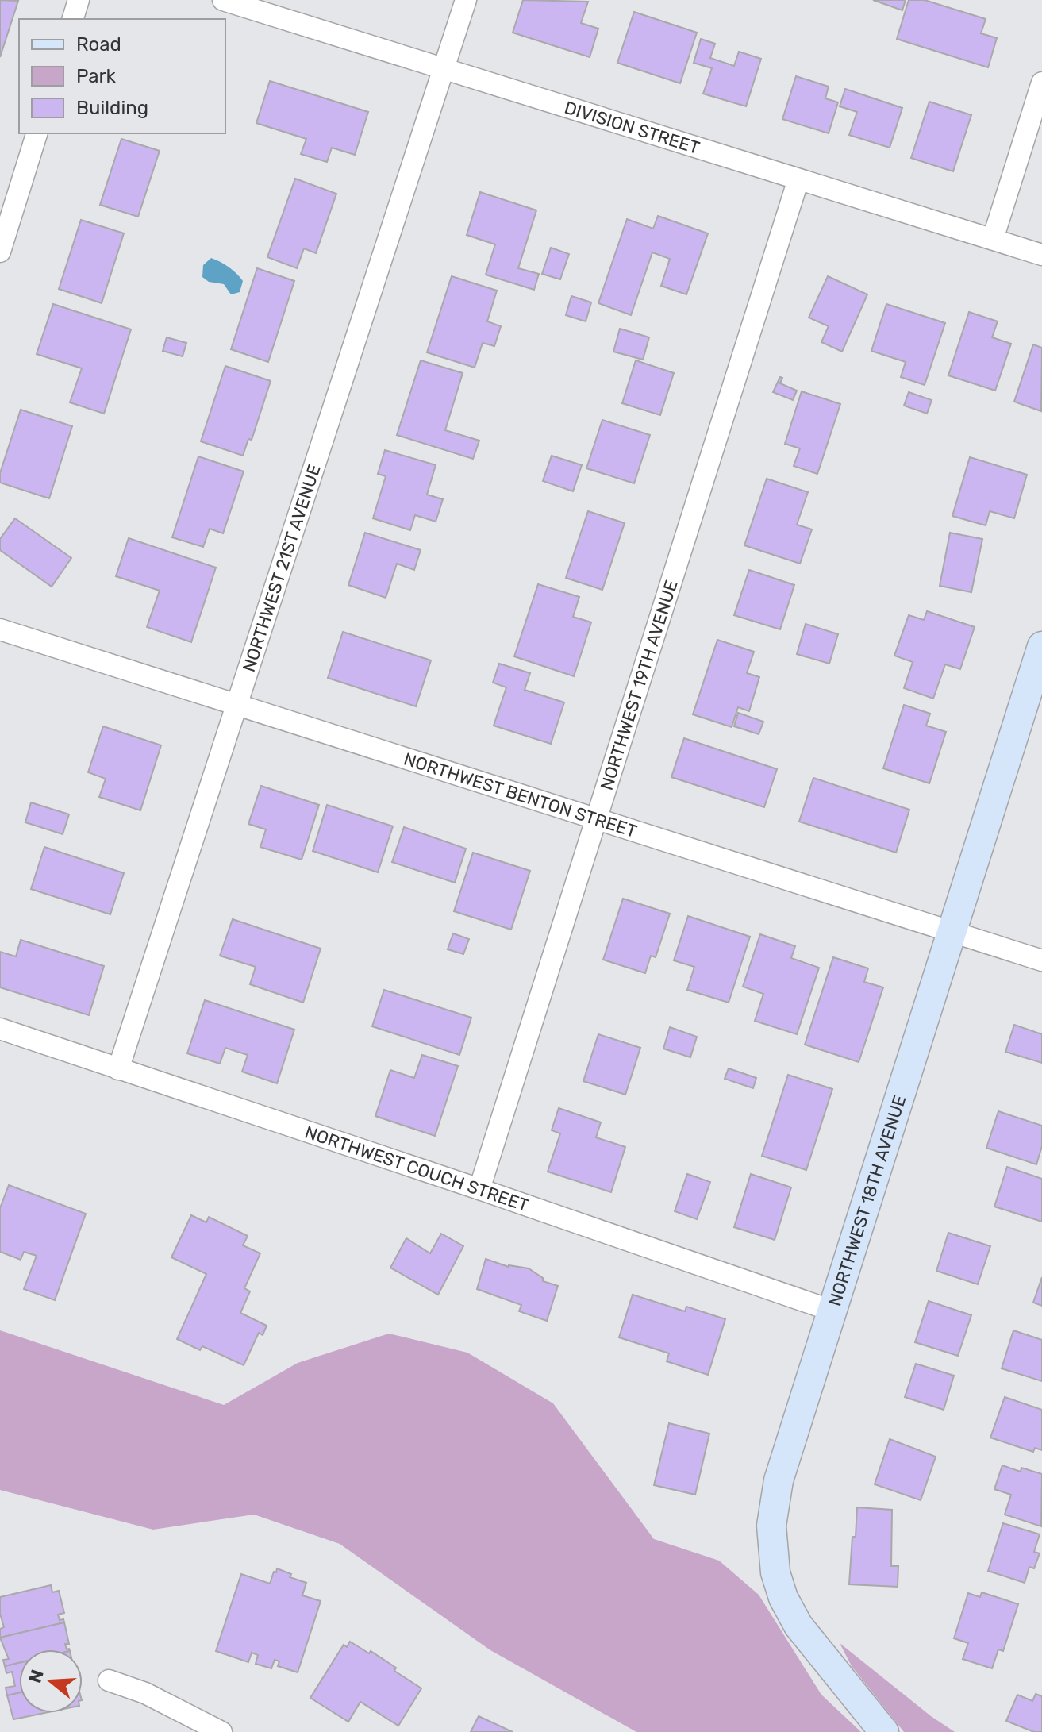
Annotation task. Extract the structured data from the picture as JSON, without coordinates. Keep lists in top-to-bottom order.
{
  "streets": {
    "street": [
      "DIVISION STREET",
      "NORTHWEST 21ST AVENUE",
      "NORTHWEST 19TH AVENUE",
      "NORTHWEST BENTON STREET",
      "NORTHWEST COUCH STREET",
      "NORTHWEST 18TH AVENUE"
    ]
  },
  "crossings": [
    ["DIVISION STREET", "NORTHWEST 21ST AVENUE"],
    ["DIVISION STREET", "NORTHWEST 19TH AVENUE"],
    ["NORTHWEST 21ST AVENUE", "NORTHWEST BENTON STREET"],
    ["NORTHWEST 21ST AVENUE", "NORTHWEST COUCH STREET"],
    ["NORTHWEST 19TH AVENUE", "NORTHWEST BENTON STREET"],
    ["NORTHWEST 19TH AVENUE", "NORTHWEST COUCH STREET"],
    ["NORTHWEST BENTON STREET", "NORTHWEST 18TH AVENUE"],
    ["NORTHWEST COUCH STREET", "NORTHWEST 18TH AVENUE"]
  ],
  "legend": ["Road", "Park", "Building"],
  "north": "left"
}
